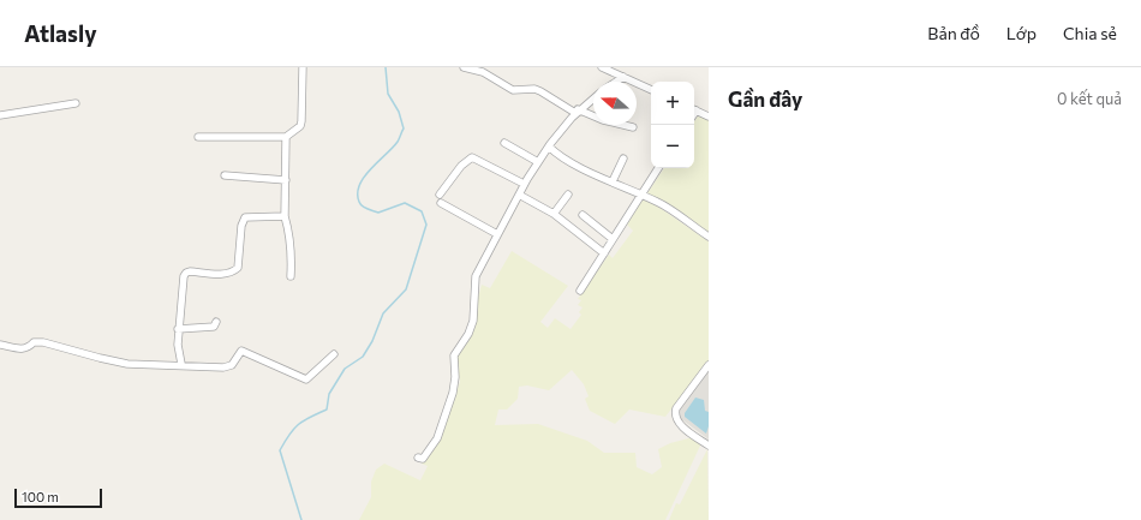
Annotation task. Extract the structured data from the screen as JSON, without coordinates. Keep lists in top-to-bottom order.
{
  "scale_bar": "100 m",
  "north": "left",
  "page": {
    "header": "Atlasly",
    "nav": ["Bản đồ", "Lớp", "Chia sẻ"],
    "heading": ["Gần đây", "0 kết quả"],
    "map_buttons": ["+", "−"],
    "scale": "100 m"
  }
}
